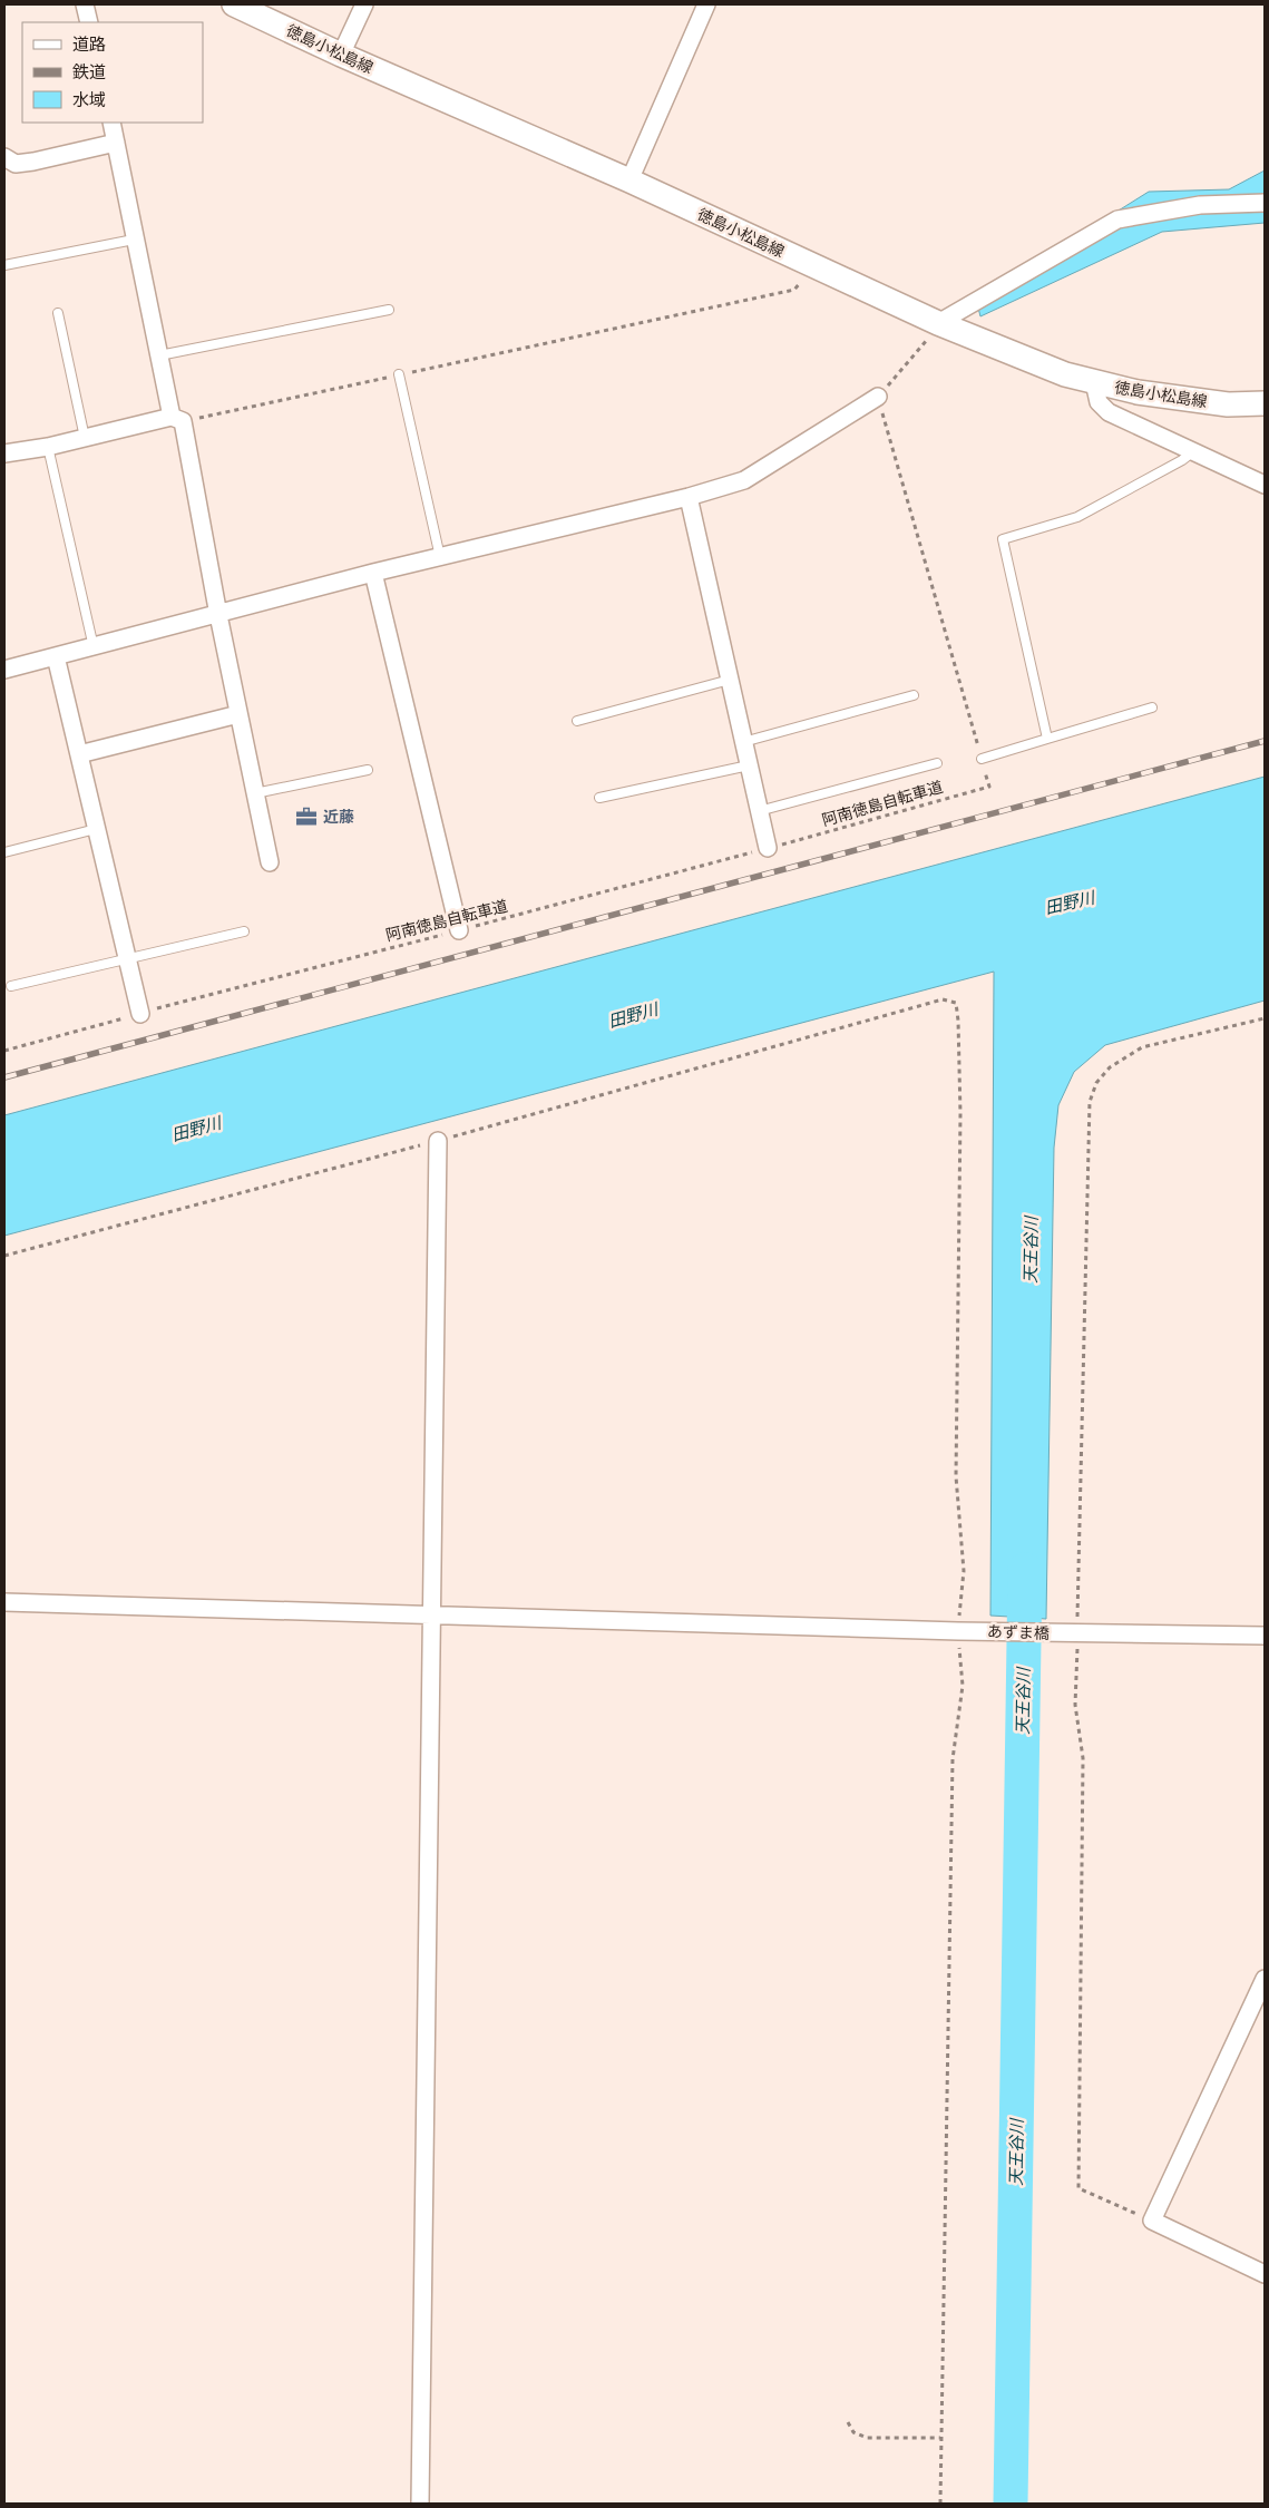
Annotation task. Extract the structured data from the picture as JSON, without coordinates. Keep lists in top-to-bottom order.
{
  "streets": {
    "main road": ["徳島小松島線"],
    "street": ["あずま橋"],
    "path": ["阿南徳島自転車道"]
  },
  "water": ["田野川", "天王谷川"],
  "places": {
    "office": ["近藤"]
  },
  "legend": ["道路", "鉄道", "水域"]
}
